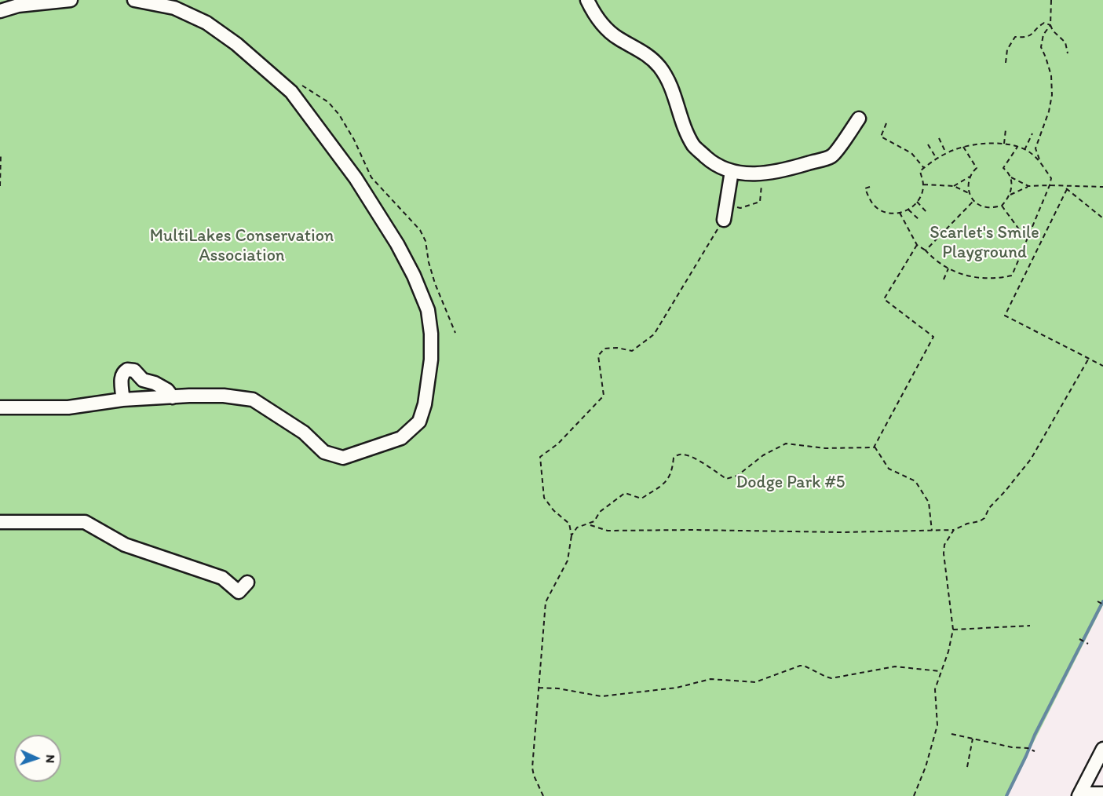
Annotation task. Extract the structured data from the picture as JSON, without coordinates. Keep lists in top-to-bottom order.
{
  "parks": ["Scarlet's Smile Playground", "MultiLakes Conservation Association", "Dodge Park #5"],
  "north": "right"
}
